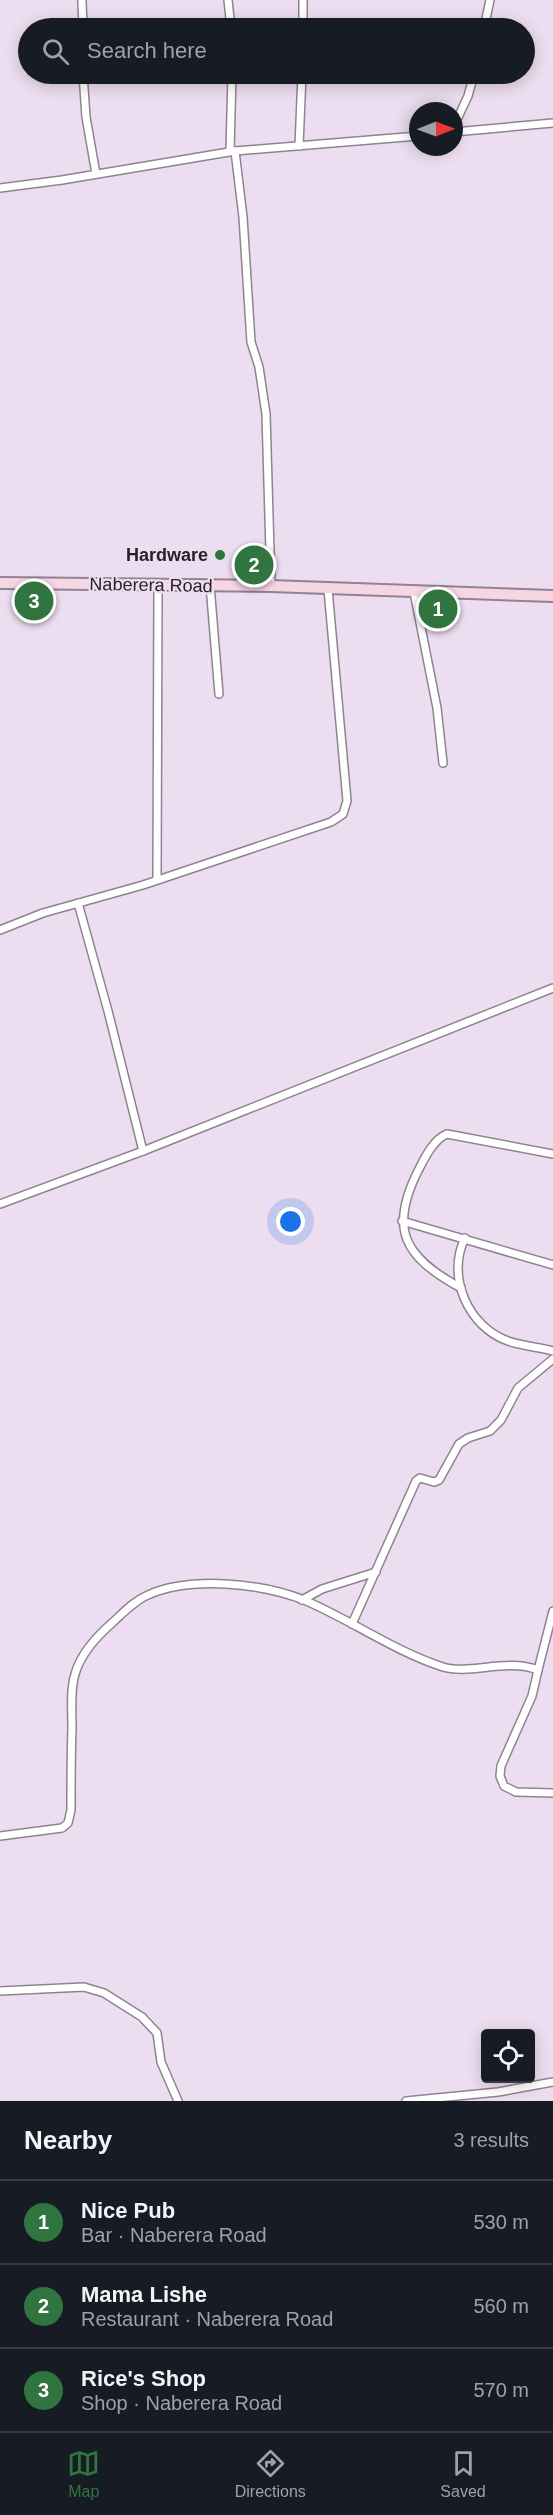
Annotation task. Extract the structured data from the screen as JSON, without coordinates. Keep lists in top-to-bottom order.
{
  "streets": {
    "street": ["Naberera Road"]
  },
  "places": ["Hardware"],
  "north": "right",
  "page": {
    "search": "Search here",
    "pins": ["2", "3", "1"],
    "heading": ["Nearby", "3 results"],
    "list": [
      {
        "mark": "1",
        "name": "Nice Pub",
        "note": "Bar · Naberera Road",
        "value": "530 m"
      },
      {
        "mark": "2",
        "name": "Mama Lishe",
        "note": "Restaurant · Naberera Road",
        "value": "560 m"
      },
      {
        "mark": "3",
        "name": "Rice's Shop",
        "note": "Shop · Naberera Road",
        "value": "570 m"
      }
    ],
    "nav": ["Map", "Directions", "Saved"]
  }
}
